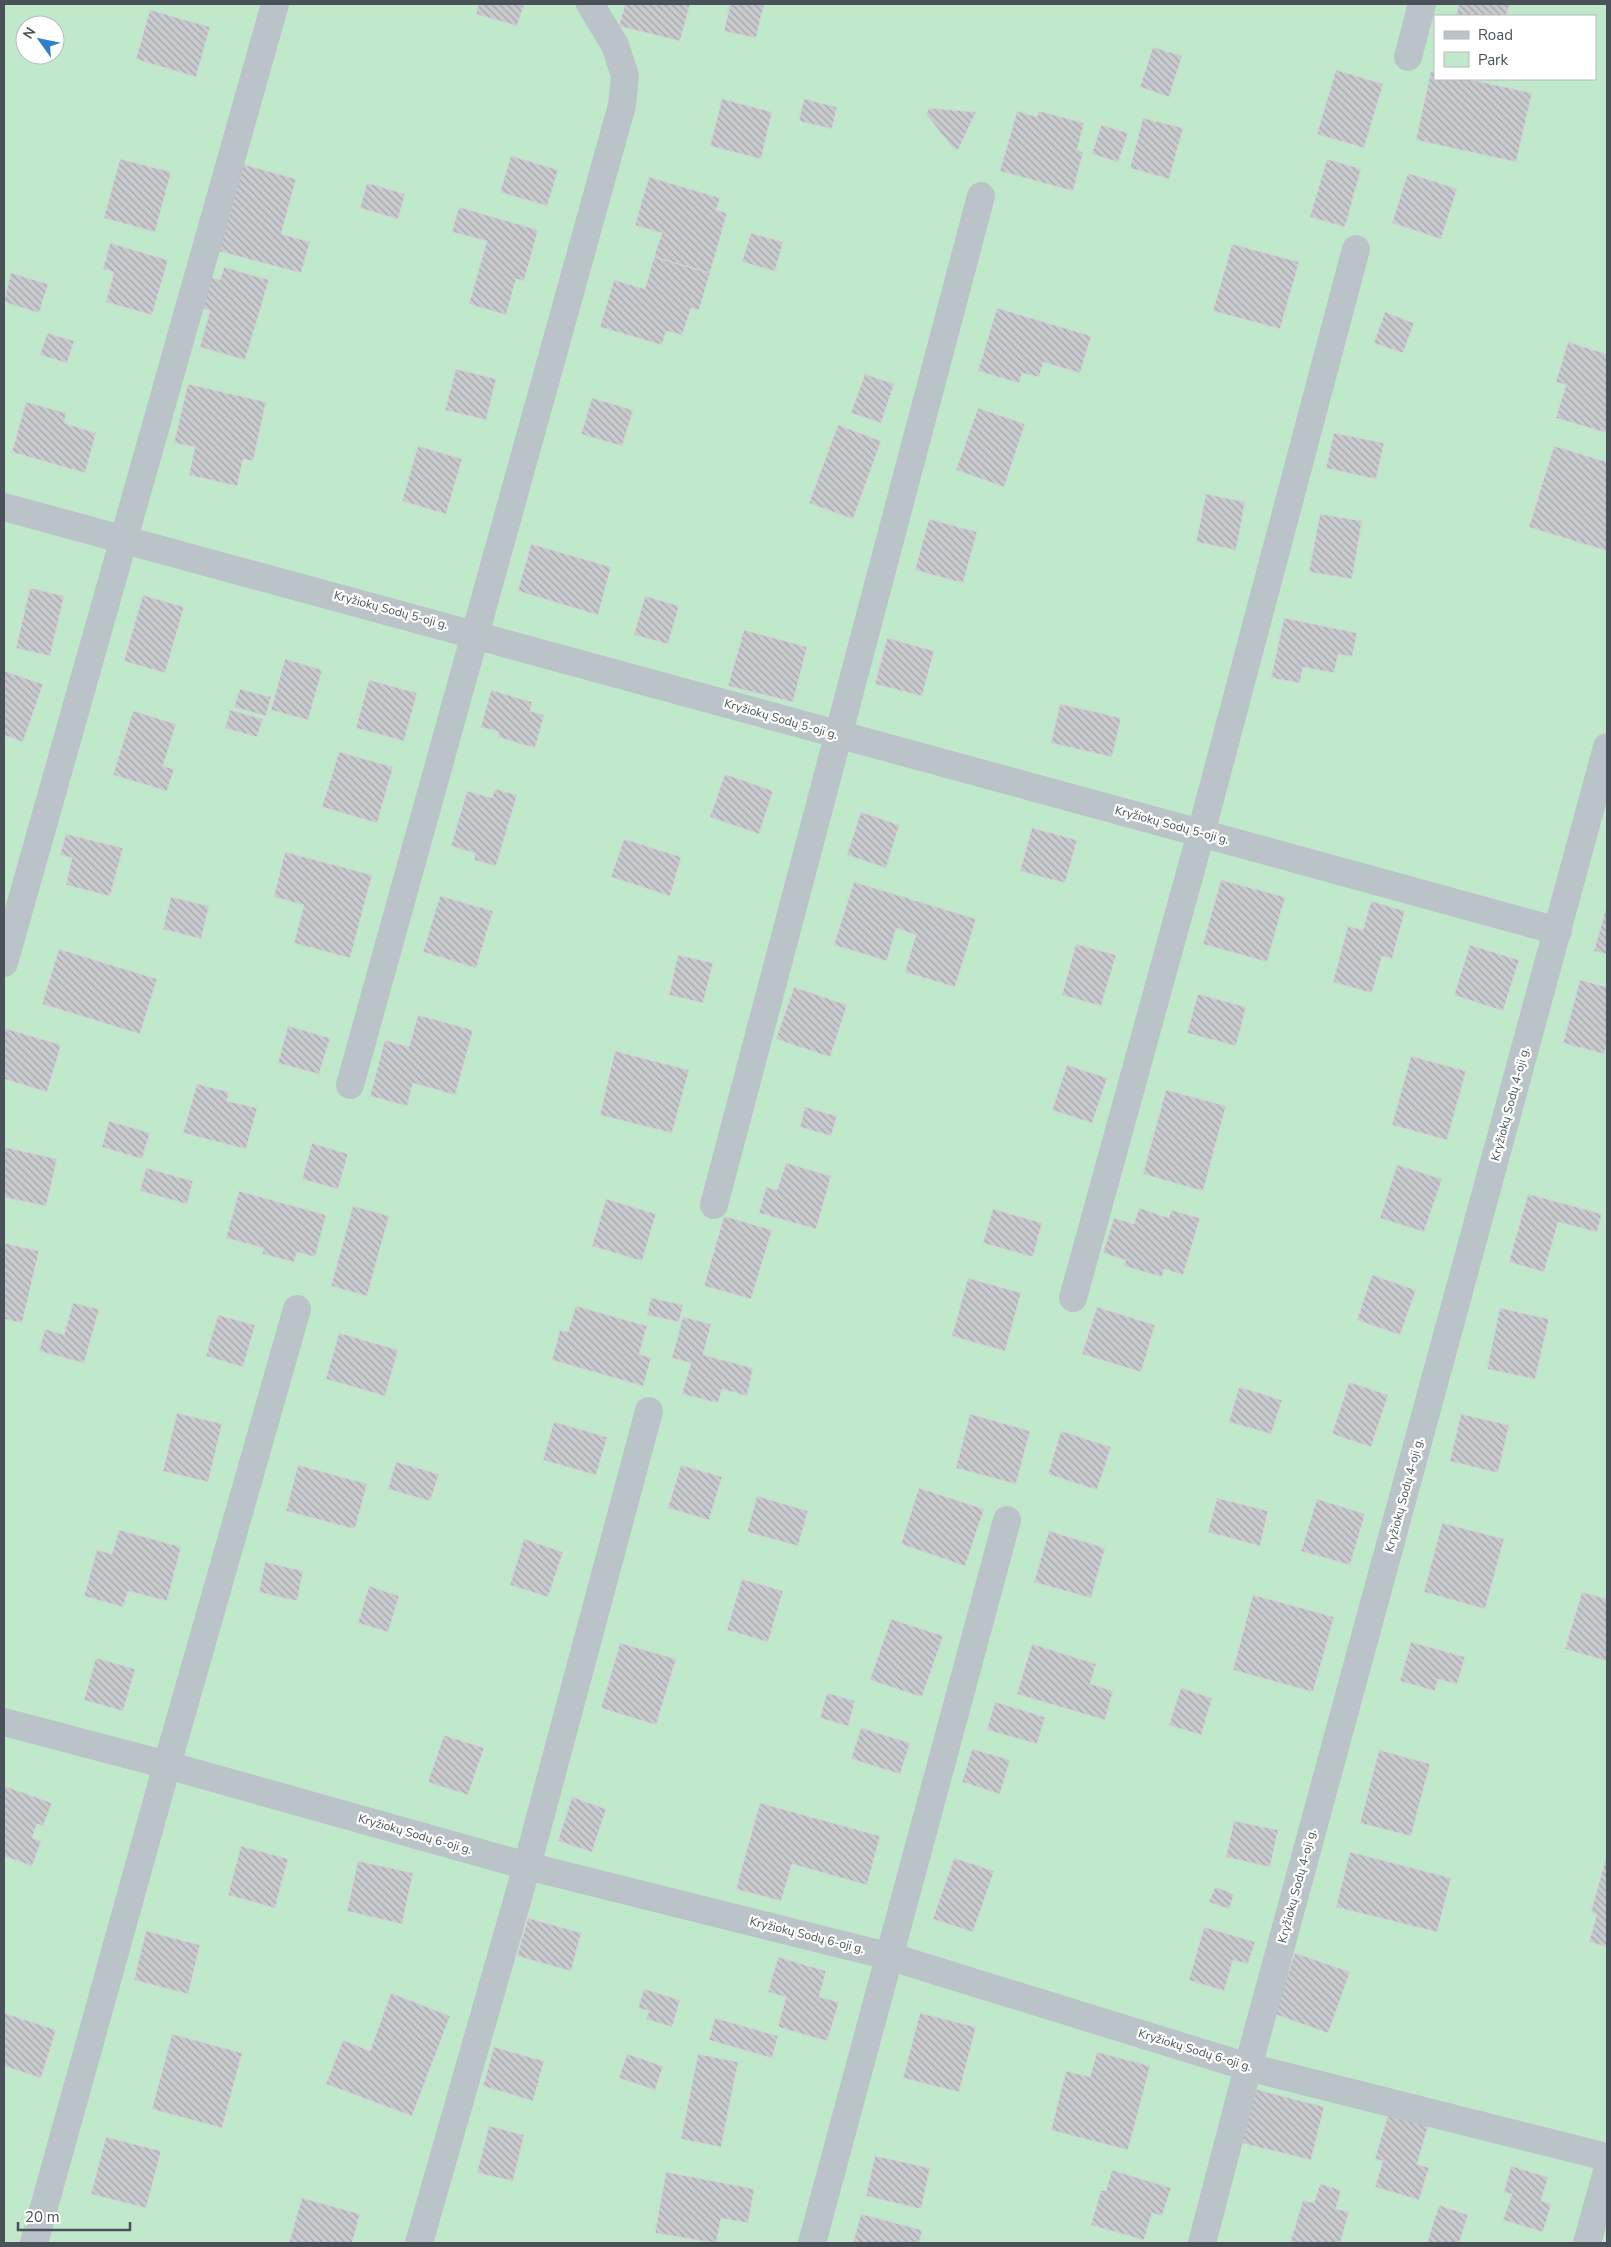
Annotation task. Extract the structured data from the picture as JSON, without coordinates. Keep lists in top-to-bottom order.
{
  "streets": {
    "street": ["Kryžiokų Sodų 5-oji g.", "Kryžiokų Sodų 4-oji g.", "Kryžiokų Sodų 6-oji g."]
  },
  "crossings": [
    ["Kryžiokų Sodų 5-oji g.", "Kryžiokų Sodų 4-oji g."],
    ["Kryžiokų Sodų 4-oji g.", "Kryžiokų Sodų 6-oji g."]
  ],
  "legend": ["Road", "Park"],
  "scale_bar": "20 m",
  "north": "top left"
}
